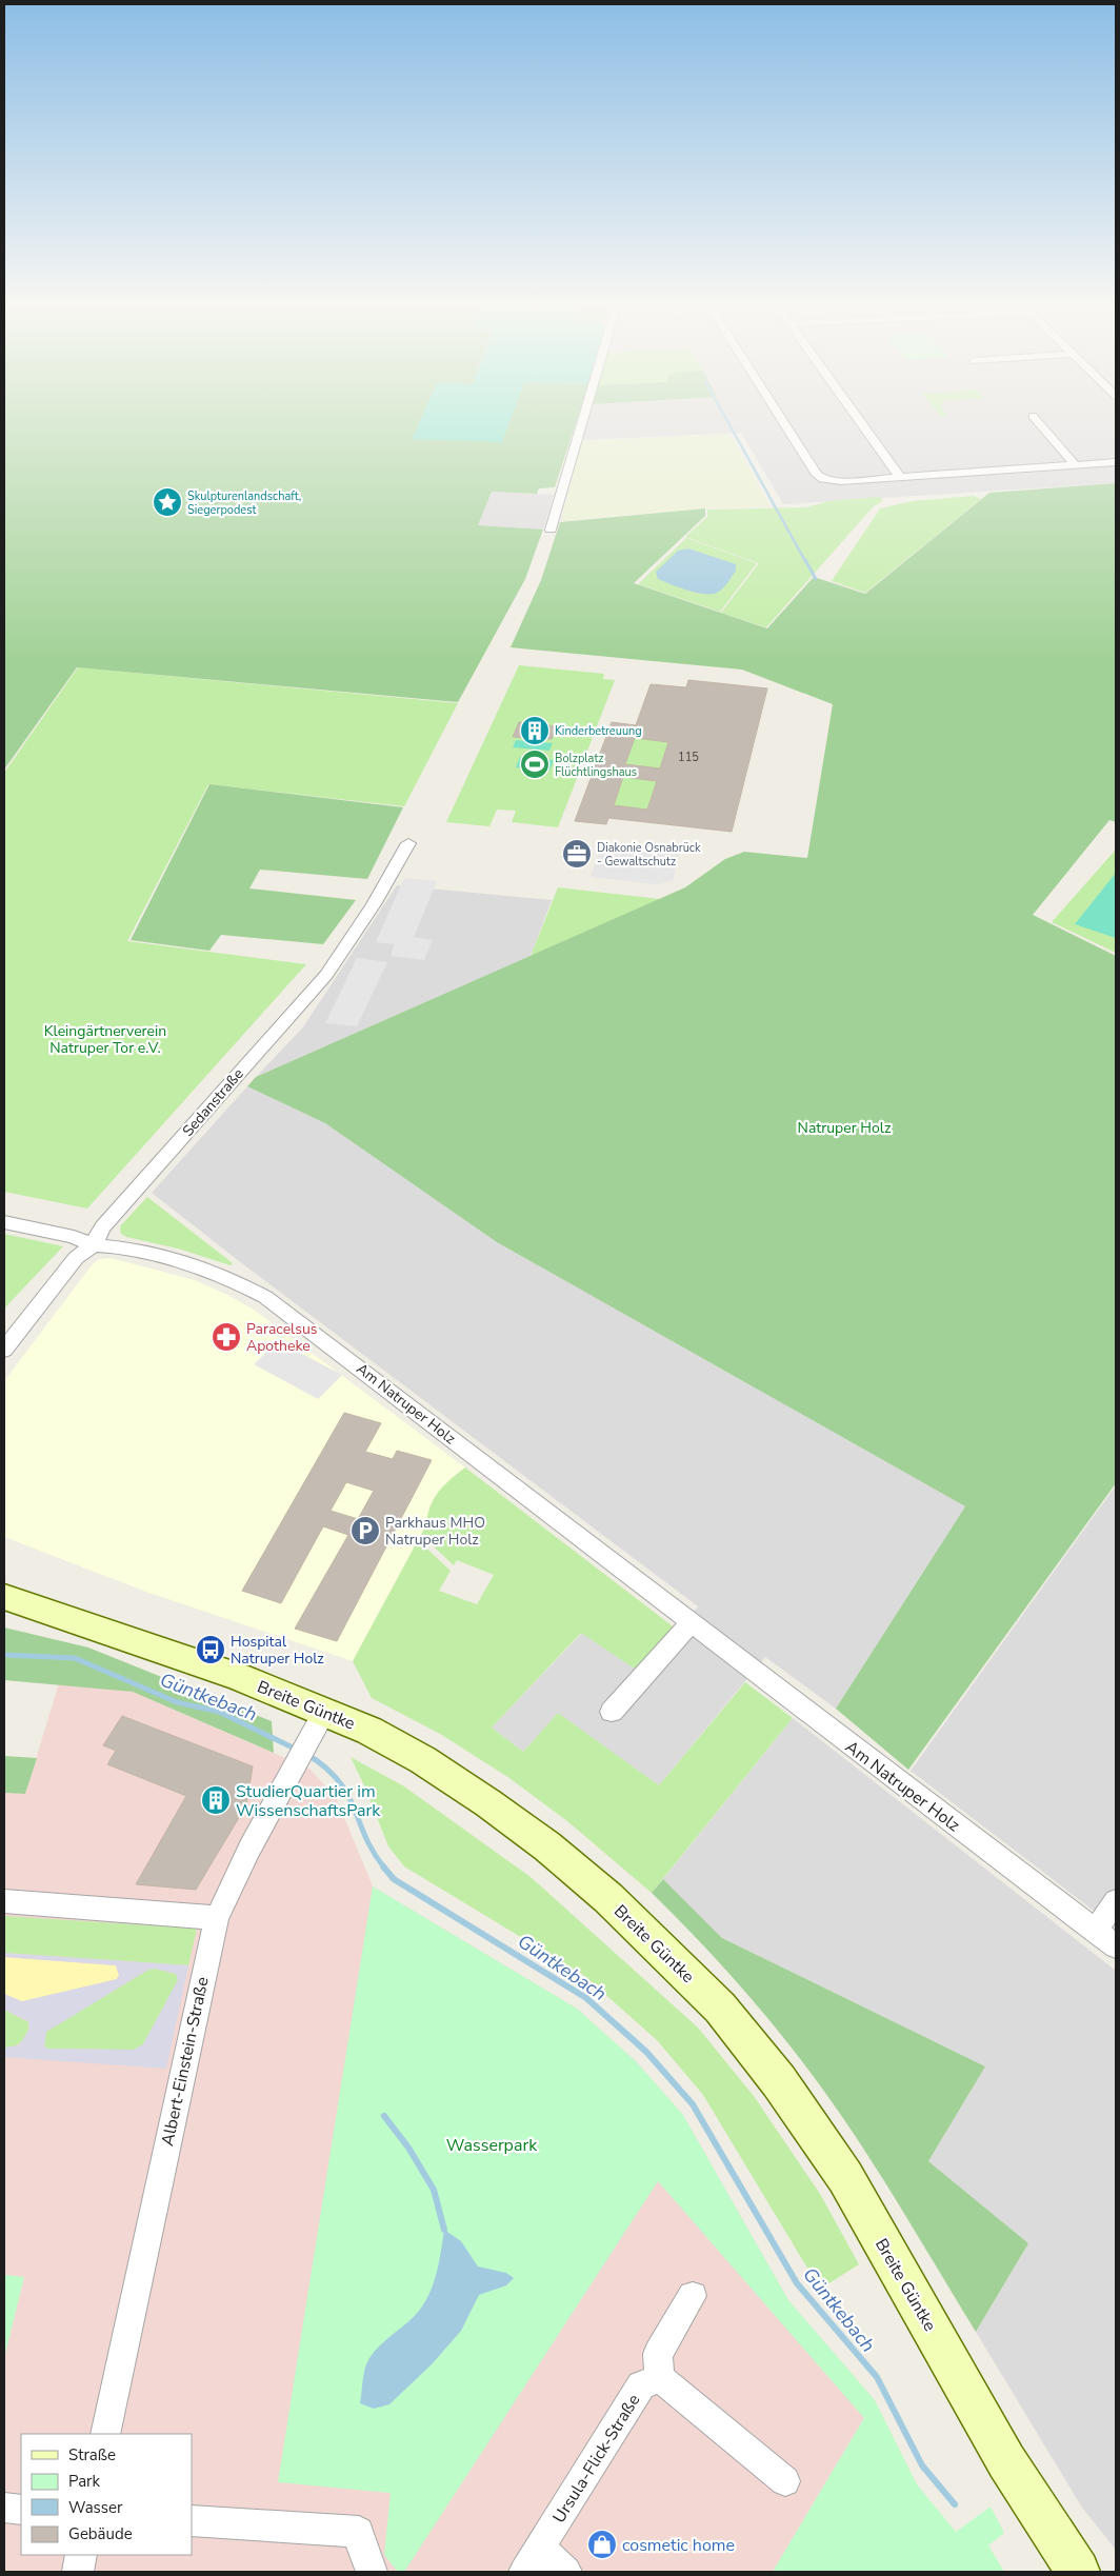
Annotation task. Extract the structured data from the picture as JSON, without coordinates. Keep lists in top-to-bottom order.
{
  "streets": {
    "street": [
      "Sedanstraße",
      "Am Natruper Holz",
      "Breite Güntke",
      "Albert-Einstein-Straße",
      "Ursula-Flick-Straße"
    ]
  },
  "crossings": [
    ["Sedanstraße", "Am Natruper Holz"],
    ["Breite Güntke", "Albert-Einstein-Straße"]
  ],
  "water": ["Güntkebach"],
  "parks": ["Kleingärtnerverein Natruper Tor e.V.", "Natruper Holz", "Wasserpark"],
  "places": {
    "place": ["Skulpturenlandschaft, Siegerpodest"],
    "building": ["Kinderbetreuung", "StudierQuartier im WissenschaftsPark"],
    "sports": ["Bolzplatz Flüchtlingshaus"],
    "office": ["Diakonie Osnabrück - Gewaltschutz"],
    "pharmacy": ["Paracelsus Apotheke"],
    "parking": ["Parkhaus MHO Natruper Holz"],
    "bus stop": ["Hospital Natruper Holz"],
    "shop": ["cosmetic home"]
  },
  "house_numbers": ["115"],
  "legend": [
    "Straße",
    "Park",
    "Wasser",
    "Gebäude"
  ]
}
